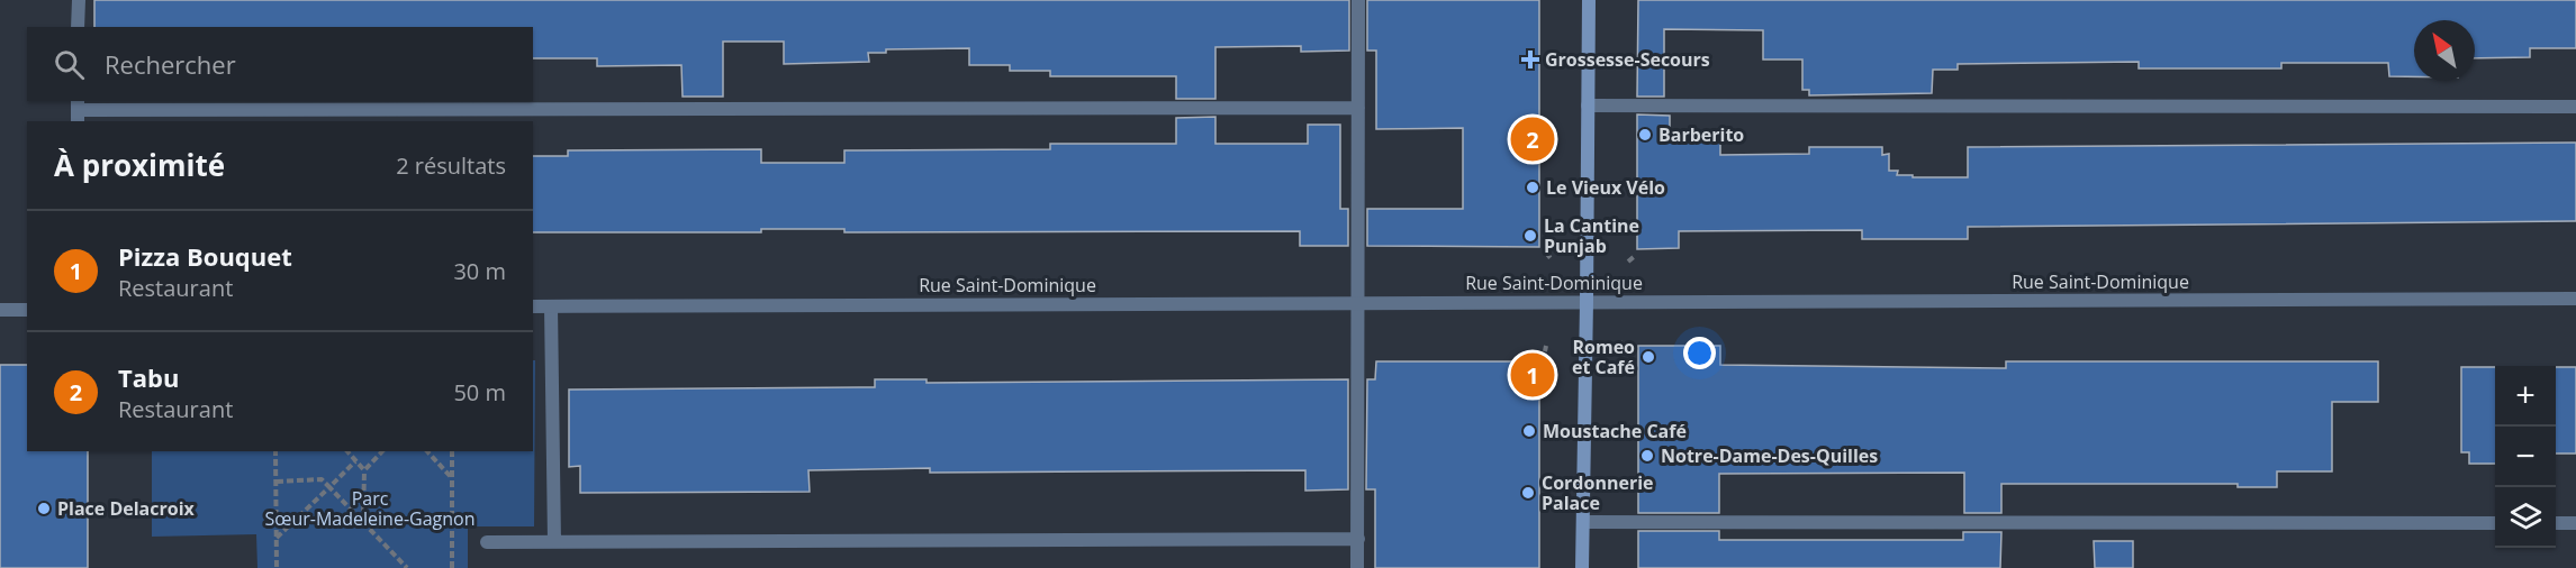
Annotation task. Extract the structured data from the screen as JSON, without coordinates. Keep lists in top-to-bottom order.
{
  "streets": {
    "street": ["Rue Saint-Dominique"]
  },
  "parks": ["Parc Sœur-Madeleine-Gagnon"],
  "places": {
    "health": ["Grossesse-Secours"],
    "other": [
      "Barberito",
      "Le Vieux Vélo",
      "La Cantine Punjab",
      "Romeo et Café",
      "Moustache Café",
      "Notre-Dame-Des-Quilles",
      "Cordonnerie Palace",
      "Place Delacroix"
    ]
  },
  "north": "top left",
  "page": {
    "search": "Rechercher",
    "pins": ["2", "1"],
    "heading": ["À proximité", "2 résultats"],
    "list": [
      {
        "mark": "1",
        "name": "Pizza Bouquet",
        "note": "Restaurant",
        "value": "30 m"
      },
      {
        "mark": "2",
        "name": "Tabu",
        "note": "Restaurant",
        "value": "50 m"
      }
    ],
    "map_buttons": ["+", "−"]
  }
}
